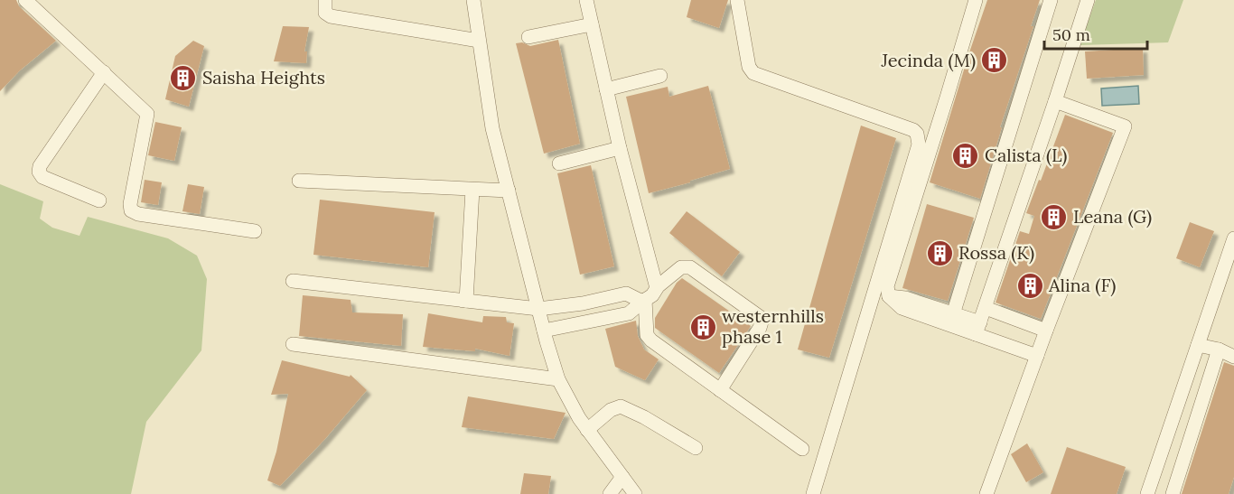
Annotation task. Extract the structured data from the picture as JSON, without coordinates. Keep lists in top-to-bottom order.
{
  "places": {
    "building": [
      "Jecinda (M)",
      "Saisha Heights",
      "Calista (L)",
      "Leana (G)",
      "Rossa (K)",
      "Alina (F)",
      "westernhills phase 1"
    ]
  },
  "scale_bar": "50 m"
}
